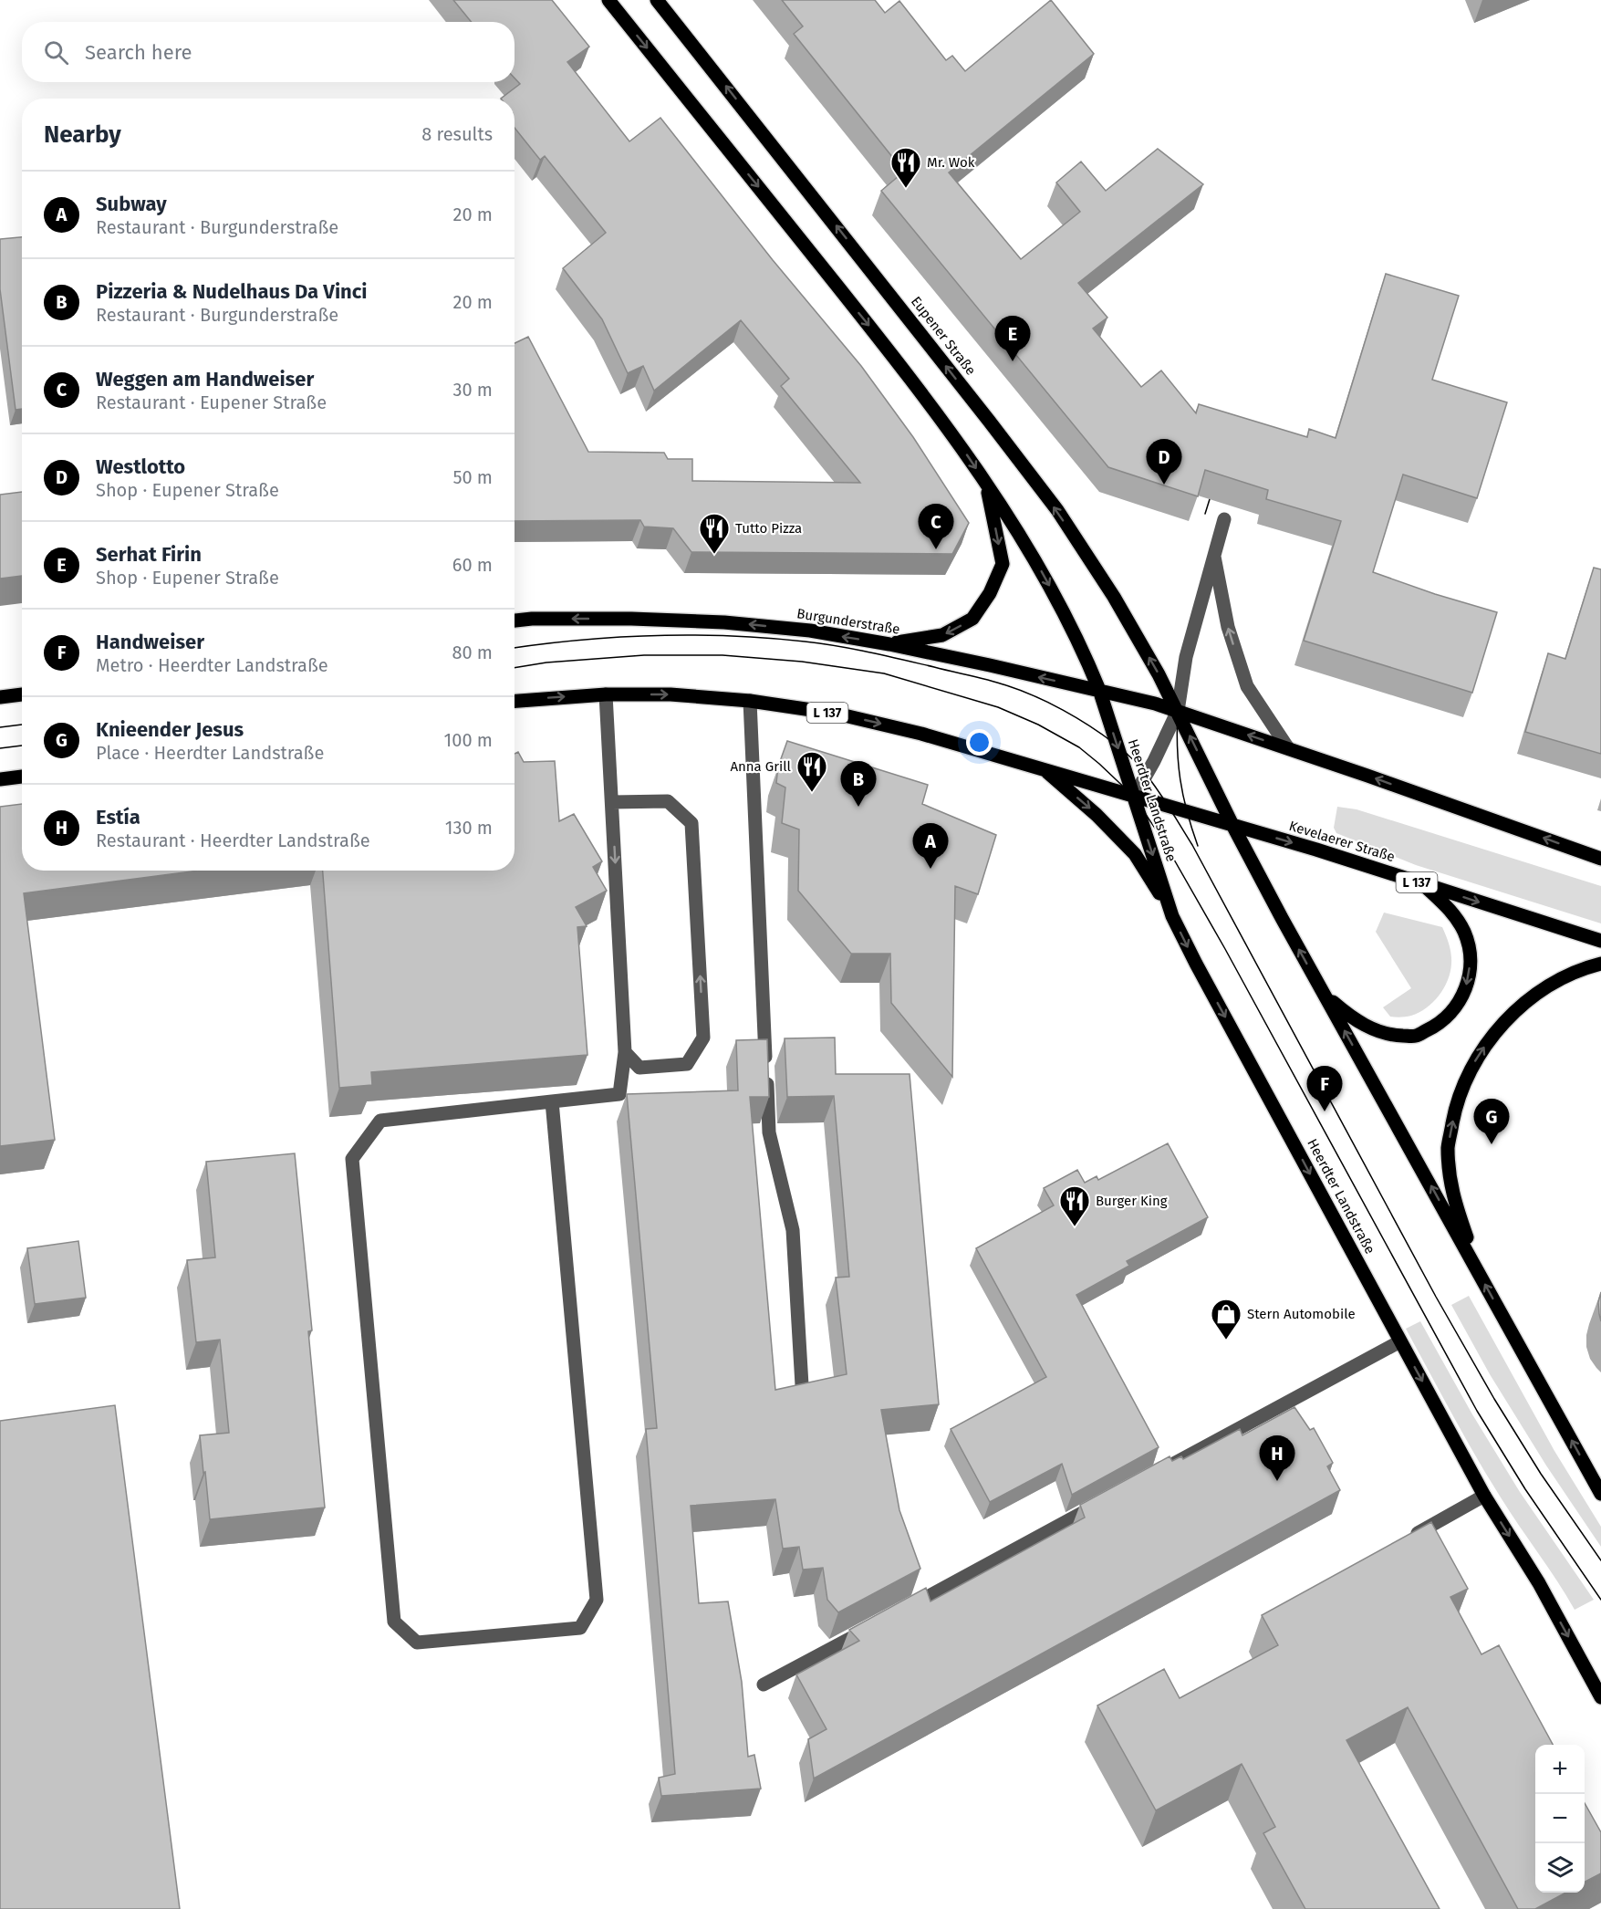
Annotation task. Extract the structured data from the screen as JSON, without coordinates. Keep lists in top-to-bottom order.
{
  "streets": {
    "main road": [
      "Eupener Straße",
      "Burgunderstraße",
      "L 137",
      "Heerdter Landstraße",
      "Kevelaerer Straße"
    ]
  },
  "crossings": [
    ["Eupener Straße", "Burgunderstraße"],
    ["Burgunderstraße", "Heerdter Landstraße"],
    ["L 137", "Heerdter Landstraße"],
    ["L 137", "Kevelaerer Straße"],
    ["Heerdter Landstraße", "Kevelaerer Straße"]
  ],
  "places": {
    "restaurant": [
      "Mr. Wok",
      "Tutto Pizza",
      "Anna Grill",
      "Burger King"
    ],
    "shop": ["Stern Automobile"]
  },
  "page": {
    "search": "Search here",
    "heading": ["Nearby", "8 results"],
    "list": [
      {
        "mark": "A",
        "name": "Subway",
        "note": "Restaurant · Burgunderstraße",
        "value": "20 m"
      },
      {
        "mark": "B",
        "name": "Pizzeria & Nudelhaus Da Vinci",
        "note": "Restaurant · Burgunderstraße",
        "value": "20 m"
      },
      {
        "mark": "C",
        "name": "Weggen am Handweiser",
        "note": "Restaurant · Eupener Straße",
        "value": "30 m"
      },
      {
        "mark": "D",
        "name": "Westlotto",
        "note": "Shop · Eupener Straße",
        "value": "50 m"
      },
      {
        "mark": "E",
        "name": "Serhat Firin",
        "note": "Shop · Eupener Straße",
        "value": "60 m"
      },
      {
        "mark": "F",
        "name": "Handweiser",
        "note": "Metro · Heerdter Landstraße",
        "value": "80 m"
      },
      {
        "mark": "G",
        "name": "Knieender Jesus",
        "note": "Place · Heerdter Landstraße",
        "value": "100 m"
      },
      {
        "mark": "H",
        "name": "Estía",
        "note": "Restaurant · Heerdter Landstraße",
        "value": "130 m"
      }
    ],
    "pins": [
      "E",
      "D",
      "C",
      "B",
      "A",
      "F",
      "G",
      "H"
    ],
    "map_buttons": ["+", "−"]
  }
}
